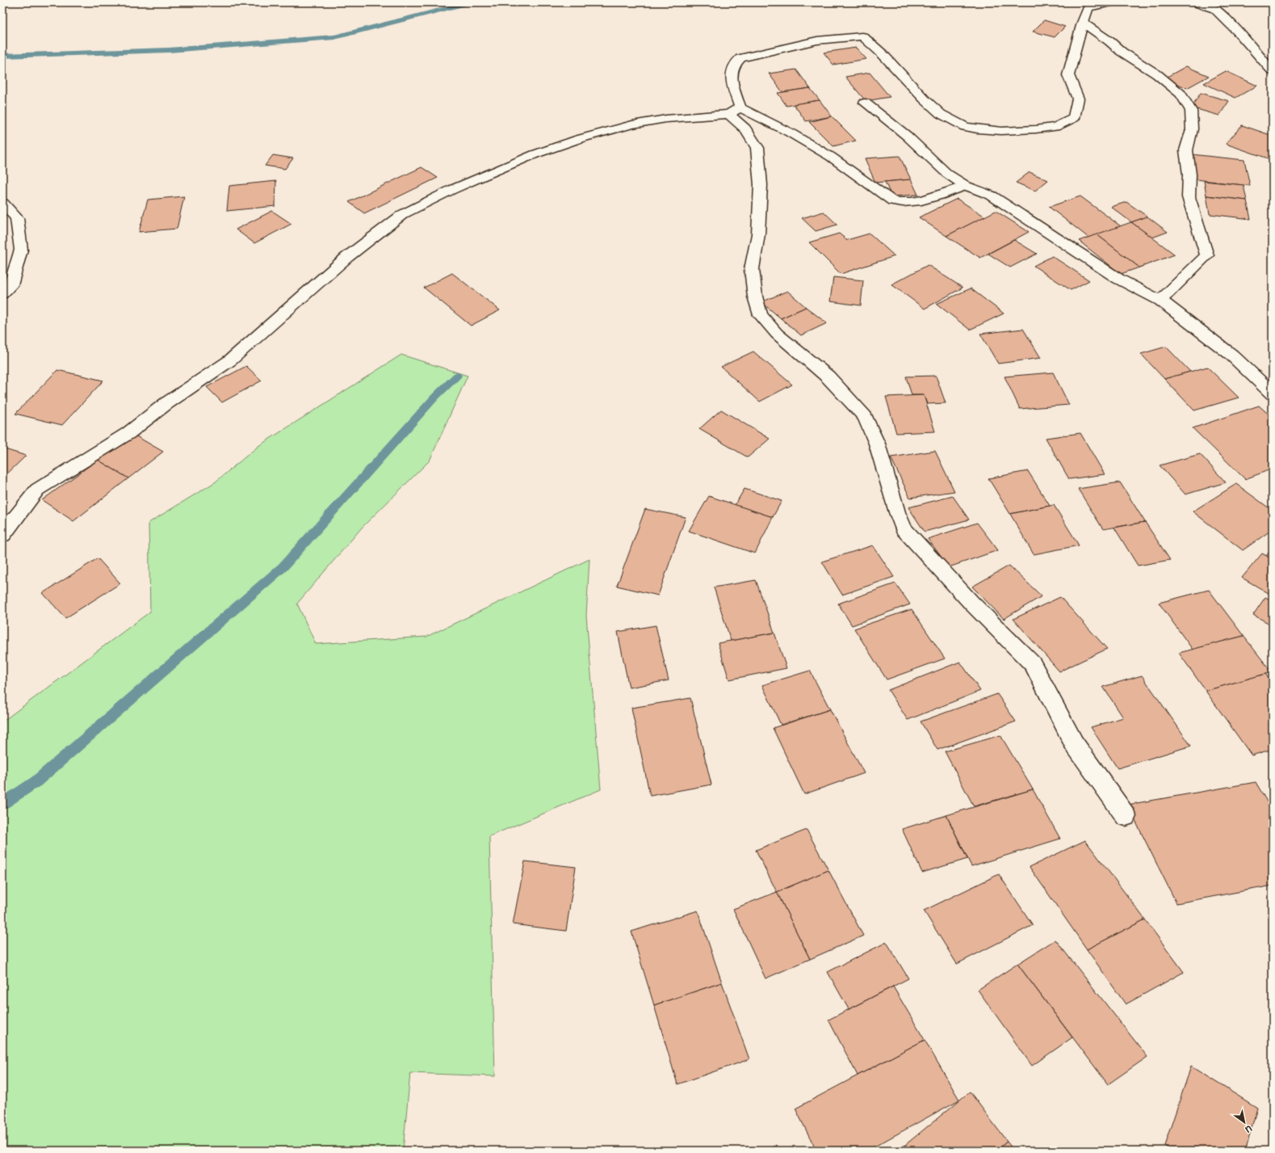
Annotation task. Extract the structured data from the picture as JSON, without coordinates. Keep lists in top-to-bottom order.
{
  "north": "bottom right"
}
